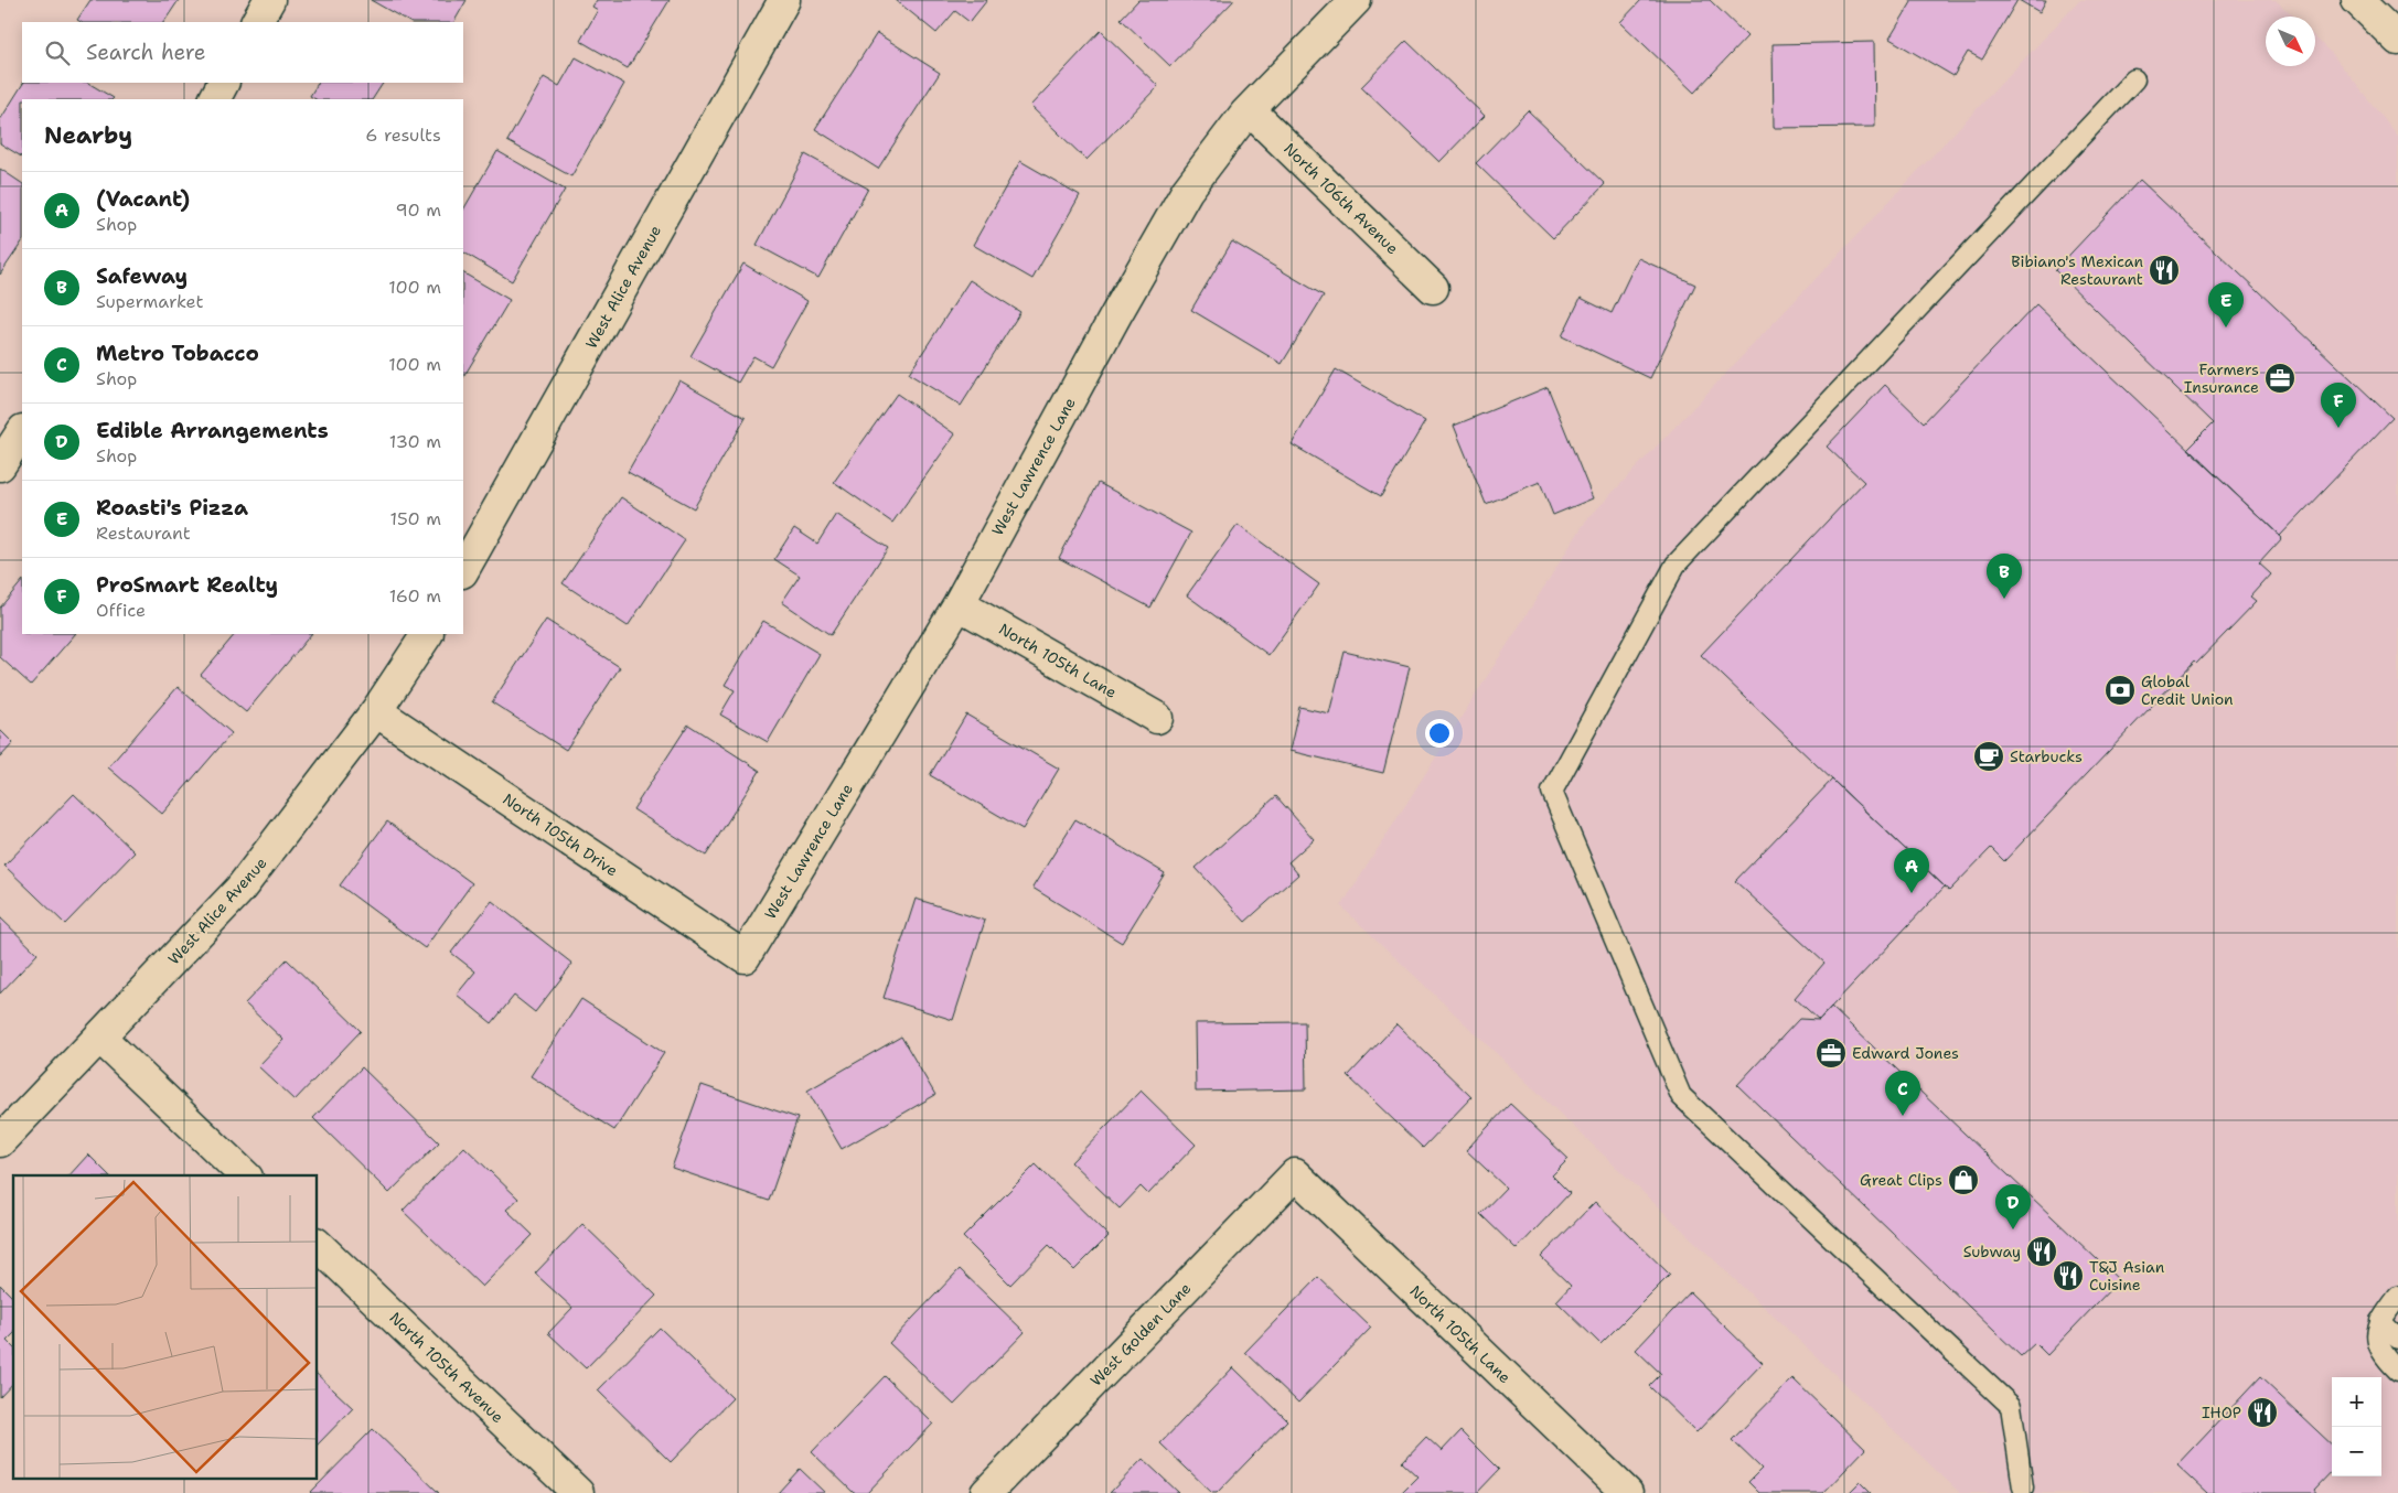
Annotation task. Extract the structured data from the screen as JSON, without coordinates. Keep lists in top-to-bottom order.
{
  "streets": {
    "street": [
      "North 106th Avenue",
      "West Alice Avenue",
      "West Lawrence Lane",
      "North 105th Lane",
      "North 105th Drive",
      "West Golden Lane",
      "North 105th Avenue"
    ]
  },
  "crossings": [
    ["North 106th Avenue", "West Lawrence Lane"],
    ["West Alice Avenue", "North 105th Drive"],
    ["West Lawrence Lane", "North 105th Lane"],
    ["West Lawrence Lane", "North 105th Drive"],
    ["North 105th Lane", "West Golden Lane"]
  ],
  "places": {
    "restaurant": [
      "Bibiano's Mexican Restaurant",
      "Subway",
      "T&J Asian Cuisine",
      "IHOP"
    ],
    "office": ["Farmers Insurance", "Edward Jones"],
    "bank": ["Global Credit Union"],
    "cafe": ["Starbucks"],
    "shop": ["Great Clips"]
  },
  "north": "bottom right",
  "page": {
    "search": "Search here",
    "heading": ["Nearby", "6 results"],
    "list": [
      {
        "mark": "A",
        "name": "(Vacant)",
        "note": "Shop",
        "value": "90 m"
      },
      {
        "mark": "B",
        "name": "Safeway",
        "note": "Supermarket",
        "value": "100 m"
      },
      {
        "mark": "C",
        "name": "Metro Tobacco",
        "note": "Shop",
        "value": "100 m"
      },
      {
        "mark": "D",
        "name": "Edible Arrangements",
        "note": "Shop",
        "value": "130 m"
      },
      {
        "mark": "E",
        "name": "Roasti's Pizza",
        "note": "Restaurant",
        "value": "150 m"
      },
      {
        "mark": "F",
        "name": "ProSmart Realty",
        "note": "Office",
        "value": "160 m"
      }
    ],
    "pins": [
      "E",
      "F",
      "B",
      "A",
      "C",
      "D"
    ],
    "map_buttons": ["+", "−"]
  }
}
